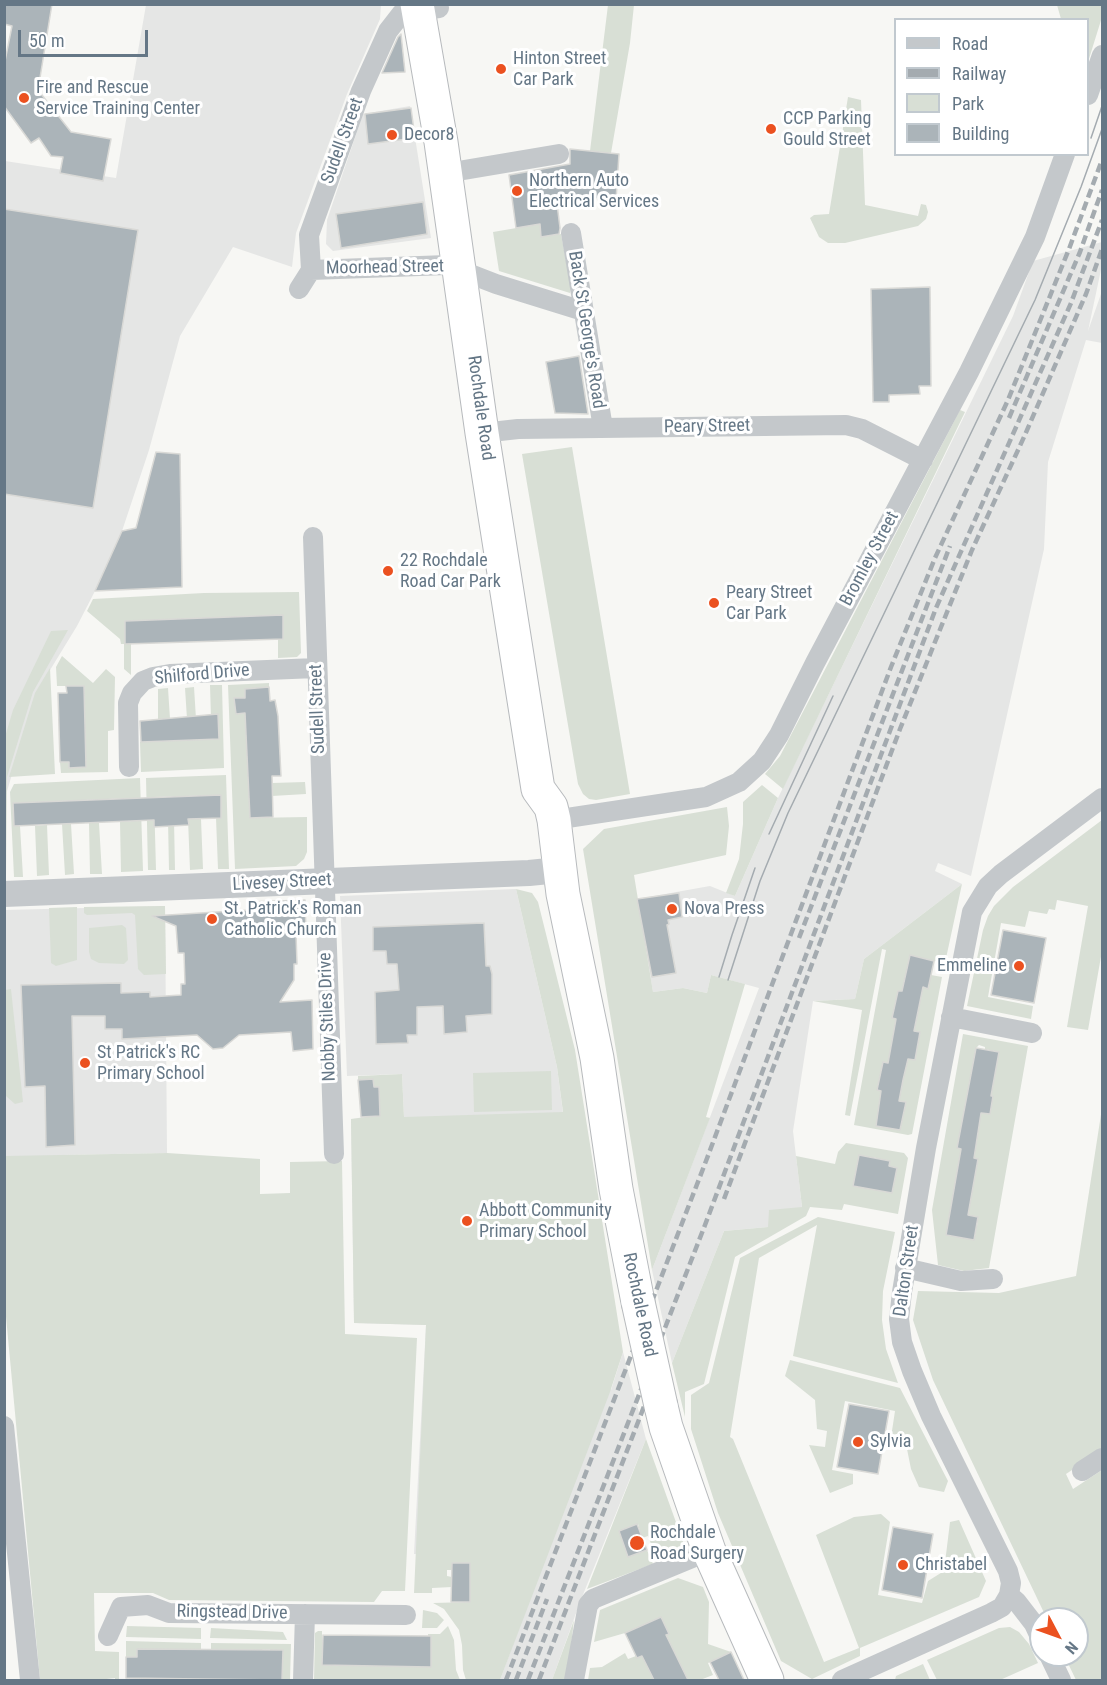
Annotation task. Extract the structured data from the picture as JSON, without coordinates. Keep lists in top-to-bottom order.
{
  "streets": {
    "highway": ["Rochdale Road"],
    "street": [
      "Sudell Street",
      "Moorhead Street",
      "Back St George's Road",
      "Peary Street",
      "Bromley Street",
      "Shilford Drive",
      "Livesey Street",
      "Nobby Stiles Drive",
      "Dalton Street",
      "Ringstead Drive"
    ]
  },
  "crossings": [
    ["Sudell Street", "Moorhead Street"],
    ["Sudell Street", "Rochdale Road"],
    ["Sudell Street", "Shilford Drive"],
    ["Sudell Street", "Livesey Street"],
    ["Sudell Street", "Nobby Stiles Drive"],
    ["Moorhead Street", "Back St George's Road"],
    ["Moorhead Street", "Rochdale Road"],
    ["Back St George's Road", "Peary Street"],
    ["Rochdale Road", "Peary Street"],
    ["Rochdale Road", "Bromley Street"],
    ["Rochdale Road", "Livesey Street"],
    ["Peary Street", "Bromley Street"],
    ["Livesey Street", "Nobby Stiles Drive"]
  ],
  "places": [
    "Hinton Street Car Park",
    "Fire and Rescue Service Training Center",
    "CCP Parking Gould Street",
    "Decor8",
    "Northern Auto Electrical Services",
    "22 Rochdale Road Car Park",
    "Peary Street Car Park",
    "Nova Press",
    "St. Patrick's Roman Catholic Church",
    "Emmeline",
    "St Patrick's RC Primary School",
    "Abbott Community Primary School",
    "Sylvia",
    "Rochdale Road Surgery",
    "Christabel"
  ],
  "legend": [
    "Road",
    "Railway",
    "Park",
    "Building"
  ],
  "scale_bar": "50 m",
  "north": "bottom right"
}
